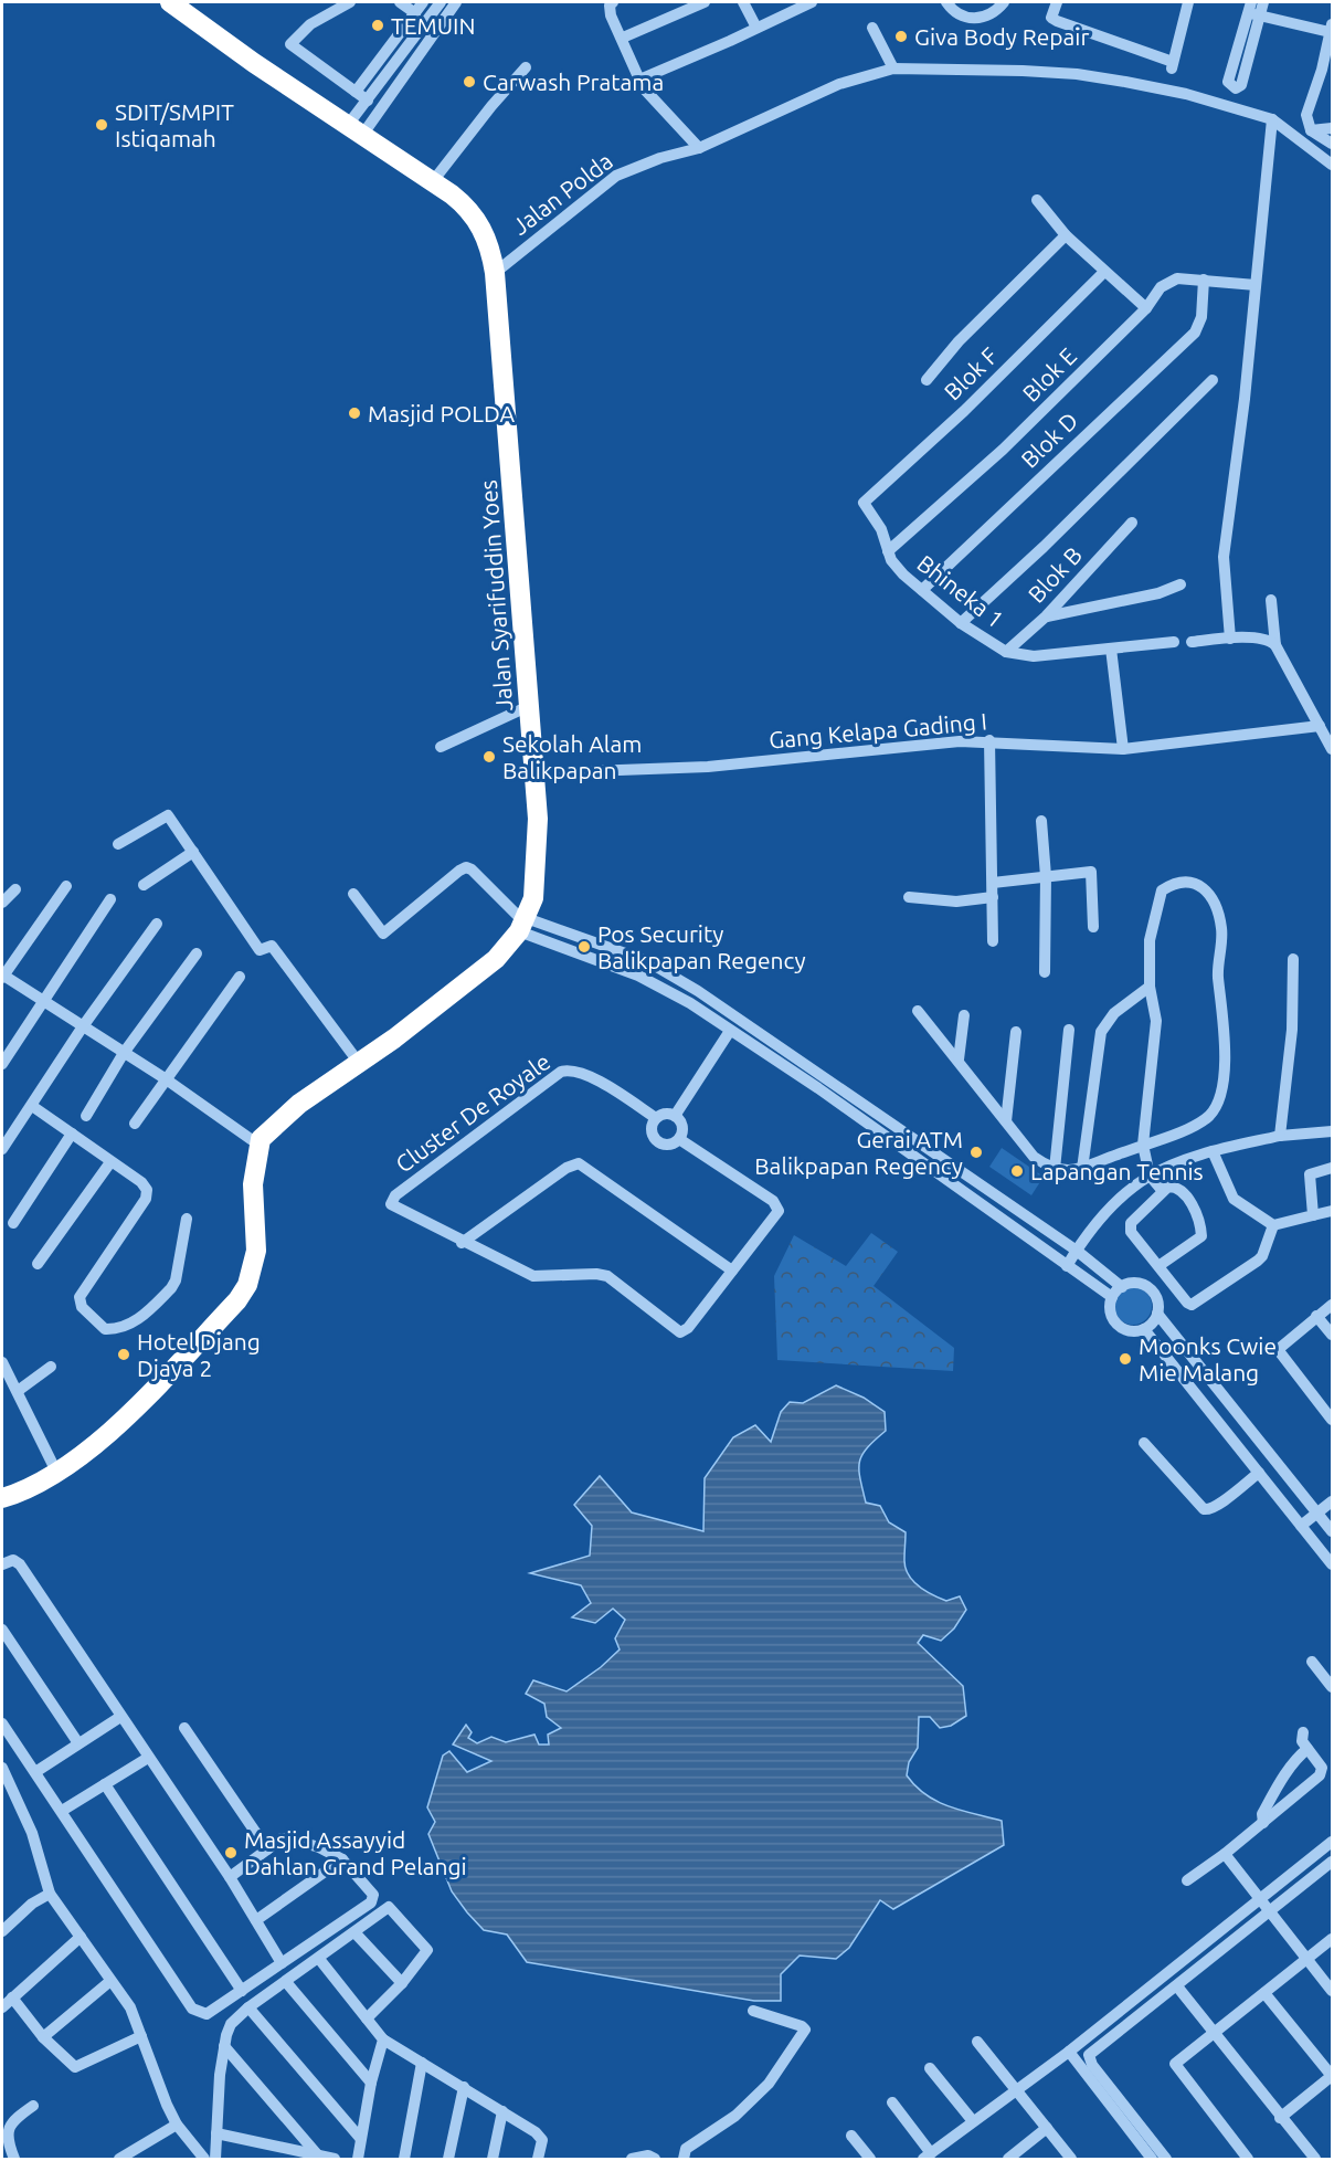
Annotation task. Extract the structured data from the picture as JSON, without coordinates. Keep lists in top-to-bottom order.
{
  "streets": {
    "highway": ["Jalan Syarifuddin Yoes"],
    "street": [
      "Jalan Polda",
      "Blok F",
      "Blok E",
      "Blok D",
      "Blok B",
      "Bhineka 1",
      "Gang Kelapa Gading I",
      "Cluster De Royale"
    ]
  },
  "crossings": [
    ["Jalan Polda", "Jalan Syarifuddin Yoes"],
    ["Blok F", "Bhineka 1"],
    ["Blok E", "Blok D"],
    ["Blok E", "Bhineka 1"],
    ["Blok D", "Bhineka 1"],
    ["Blok B", "Bhineka 1"],
    ["Jalan Syarifuddin Yoes", "Gang Kelapa Gading I"]
  ],
  "places": [
    "TEMUIN",
    "Giva Body Repair",
    "Carwash Pratama",
    "SDIT/SMPIT Istiqamah",
    "Masjid POLDA",
    "Sekolah Alam Balikpapan",
    "Pos Security Balikpapan Regency",
    "Gerai ATM Balikpapan Regency",
    "Lapangan Tennis",
    "Hotel Djang Djaya 2",
    "Moonks Cwie Mie Malang",
    "Masjid Assayyid Dahlan Grand Pelangi"
  ]
}
